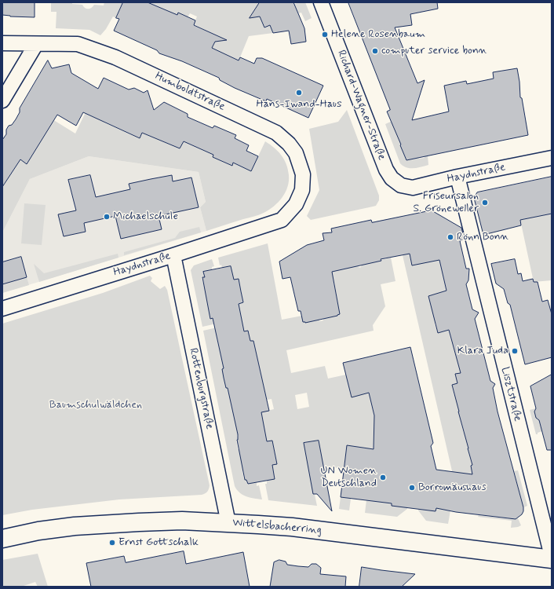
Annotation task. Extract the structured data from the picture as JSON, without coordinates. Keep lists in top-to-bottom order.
{
  "streets": {
    "street": [
      "Humboldtstraße",
      "Richard-Wagner-Straße",
      "Haydnstraße",
      "Rottenburgstraße",
      "Lisztstraße",
      "Wittelsbacherring"
    ]
  },
  "crossings": [
    ["Humboldtstraße", "Haydnstraße"],
    ["Richard-Wagner-Straße", "Haydnstraße"],
    ["Haydnstraße", "Rottenburgstraße"],
    ["Haydnstraße", "Lisztstraße"],
    ["Rottenburgstraße", "Wittelsbacherring"]
  ],
  "parks": ["Baumschulwäldchen"],
  "places": [
    "Helene Rosenbaum",
    "computer service bonn",
    "Hans-Iwand-Haus",
    "Friseursalon S. Gröneweller",
    "Michaelschule",
    "Rönn Bonn",
    "Klara Juda",
    "UN Women Deutschland",
    "Borromäushaus",
    "Ernst Gottschalk"
  ]
}
